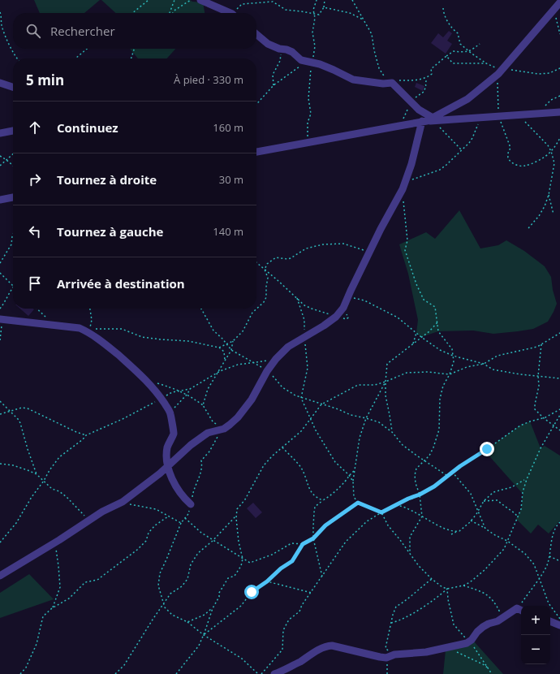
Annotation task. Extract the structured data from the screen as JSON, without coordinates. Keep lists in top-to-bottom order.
{
  "page": {
    "search": "Rechercher",
    "heading": ["5 min", "À pied · 330 m"],
    "list": [
      ["Continuez", "160 m"],
      ["Tournez à droite", "30 m"],
      ["Tournez à gauche", "140 m"],
      "Arrivée à destination"
    ],
    "map_buttons": ["+", "−"]
  }
}
